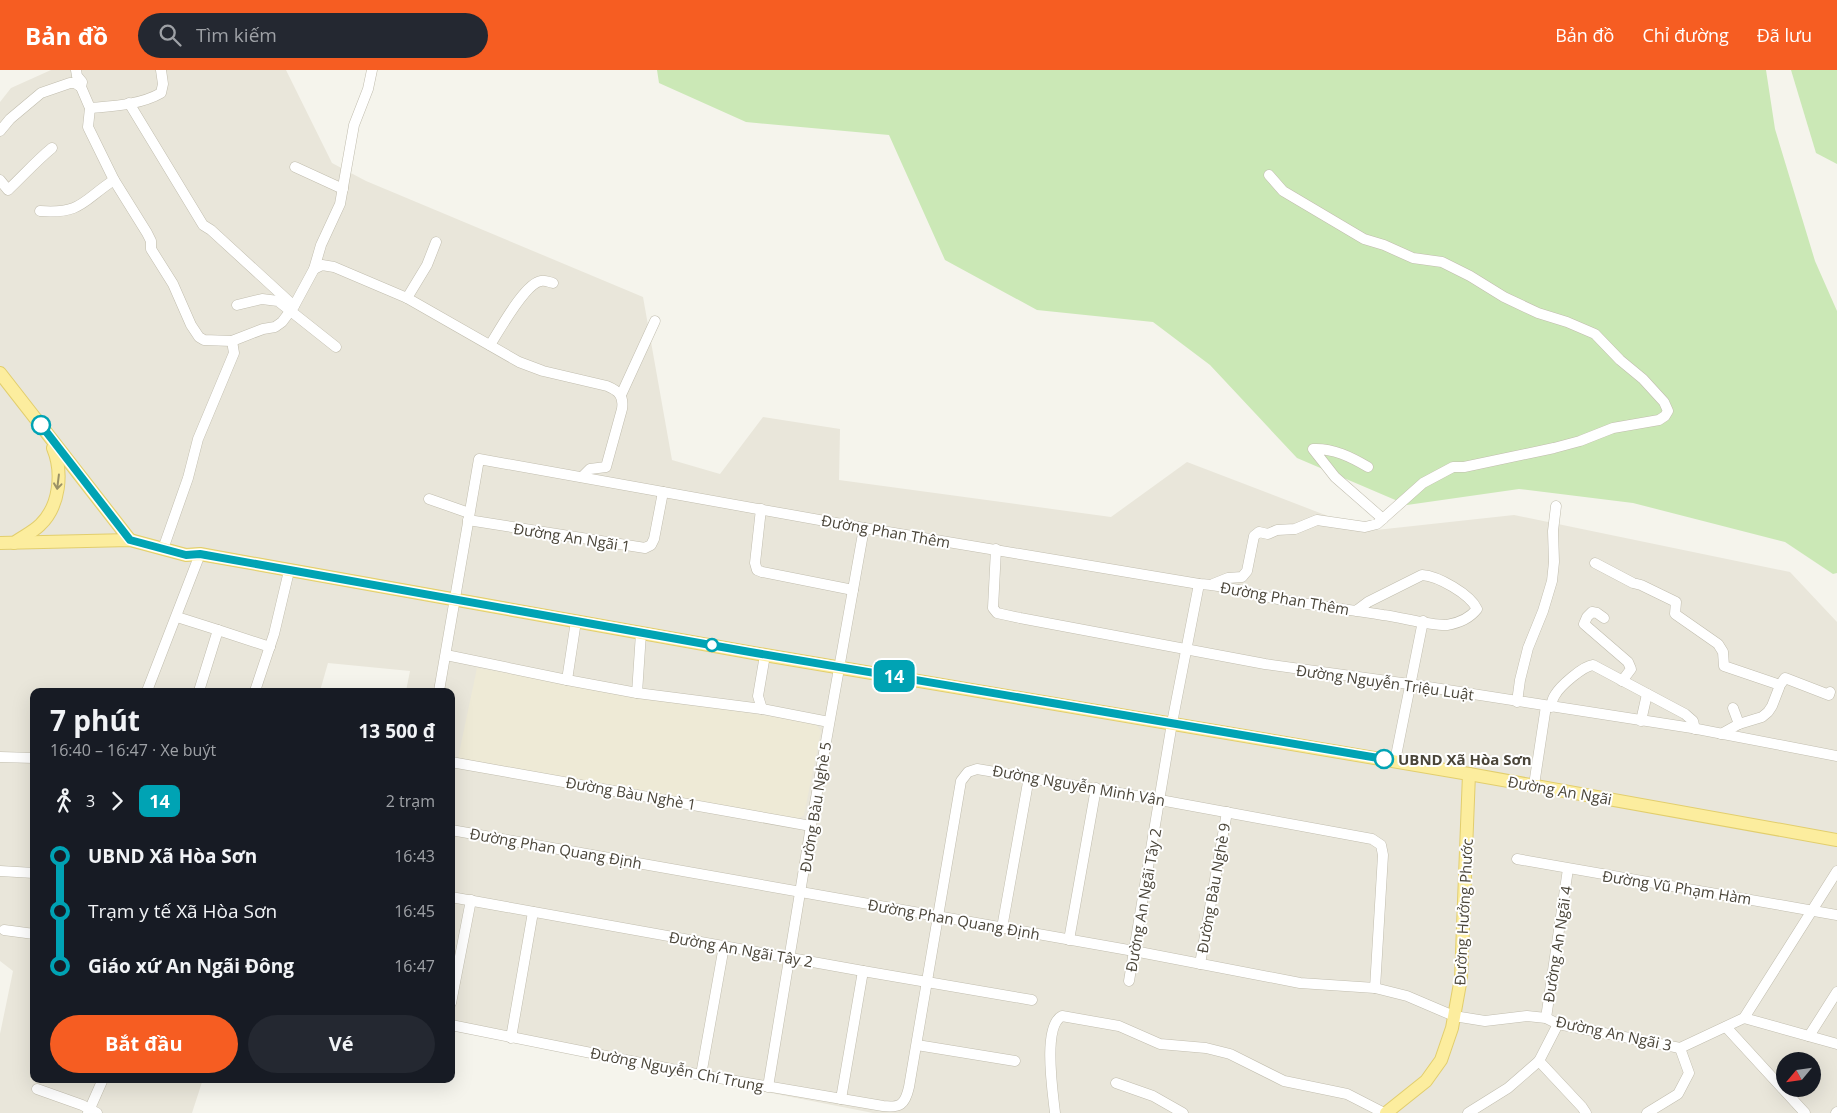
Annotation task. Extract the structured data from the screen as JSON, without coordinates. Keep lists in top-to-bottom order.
{
  "streets": {
    "main road": ["Đường An Ngãi", "Đường Hưởng Phước"],
    "street": [
      "Đường Phan Thêm",
      "Đường An Ngãi 1",
      "Đường Nguyễn Triệu Luật",
      "Đường Nguyễn Minh Vân",
      "Đường Bàu Nghè 1",
      "Đường Bàu Nghè 5",
      "Đường Phan Quang Định",
      "Đường Vũ Phạm Hàm",
      "Đường Bàu Nghè 9",
      "Đường An Ngãi Tây 2",
      "Đường An Ngãi 4",
      "Đường An Ngãi 3",
      "Đường Nguyễn Chí Trung"
    ]
  },
  "crossings": [
    ["Đường Phan Thêm", "Đường An Ngãi 1"],
    ["Đường Phan Thêm", "Đường Nguyễn Triệu Luật"],
    ["Đường Phan Thêm", "Đường An Ngãi"],
    ["Đường Phan Thêm", "Đường Bàu Nghè 5"],
    ["Đường Phan Thêm", "Đường An Ngãi Tây 2"],
    ["Đường Nguyễn Triệu Luật", "Đường An Ngãi Tây 2"],
    ["Đường Nguyễn Minh Vân", "Đường Phan Quang Định"],
    ["Đường Nguyễn Minh Vân", "Đường Bàu Nghè 9"],
    ["Đường Nguyễn Minh Vân", "Đường An Ngãi Tây 2"],
    ["Đường Nguyễn Minh Vân", "Đường Nguyễn Chí Trung"],
    ["Đường An Ngãi", "Đường Bàu Nghè 5"],
    ["Đường An Ngãi", "Đường An Ngãi Tây 2"],
    ["Đường An Ngãi", "Đường Hưởng Phước"],
    ["Đường Bàu Nghè 1", "Đường Bàu Nghè 5"],
    ["Đường Bàu Nghè 5", "Đường Phan Quang Định"],
    ["Đường Bàu Nghè 5", "Đường An Ngãi Tây 2"],
    ["Đường Bàu Nghè 5", "Đường Nguyễn Chí Trung"],
    ["Đường Phan Quang Định", "Đường Bàu Nghè 9"],
    ["Đường Phan Quang Định", "Đường An Ngãi Tây 2"],
    ["Đường Phan Quang Định", "Đường Hưởng Phước"],
    ["Đường Phan Quang Định", "Đường An Ngãi 3"],
    ["Đường Vũ Phạm Hàm", "Đường An Ngãi 4"],
    ["Đường Hưởng Phước", "Đường An Ngãi 3"],
    ["Đường An Ngãi 4", "Đường An Ngãi 3"]
  ],
  "places": ["UBND Xã Hòa Sơn"],
  "lines": ["bus line 14"],
  "north": "bottom left",
  "page": {
    "header": "Bản đồ",
    "search": "Tìm kiếm",
    "nav": ["Bản đồ", "Chỉ đường", "Đã lưu"],
    "on_map": "14",
    "heading": ["7 phút", "16:40 – 16:47 · Xe buýt", "13 500 ₫"],
    "legs": ["3", "14", "2 trạm"],
    "list": [
      {
        "name": "UBND Xã Hòa Sơn",
        "value": "16:43"
      },
      {
        "name": "Trạm y tế Xã Hòa Sơn",
        "value": "16:45"
      },
      {
        "name": "Giáo xứ An Ngãi Đông",
        "value": "16:47"
      }
    ],
    "buttons": ["Bắt đầu", "Vé"]
  }
}
